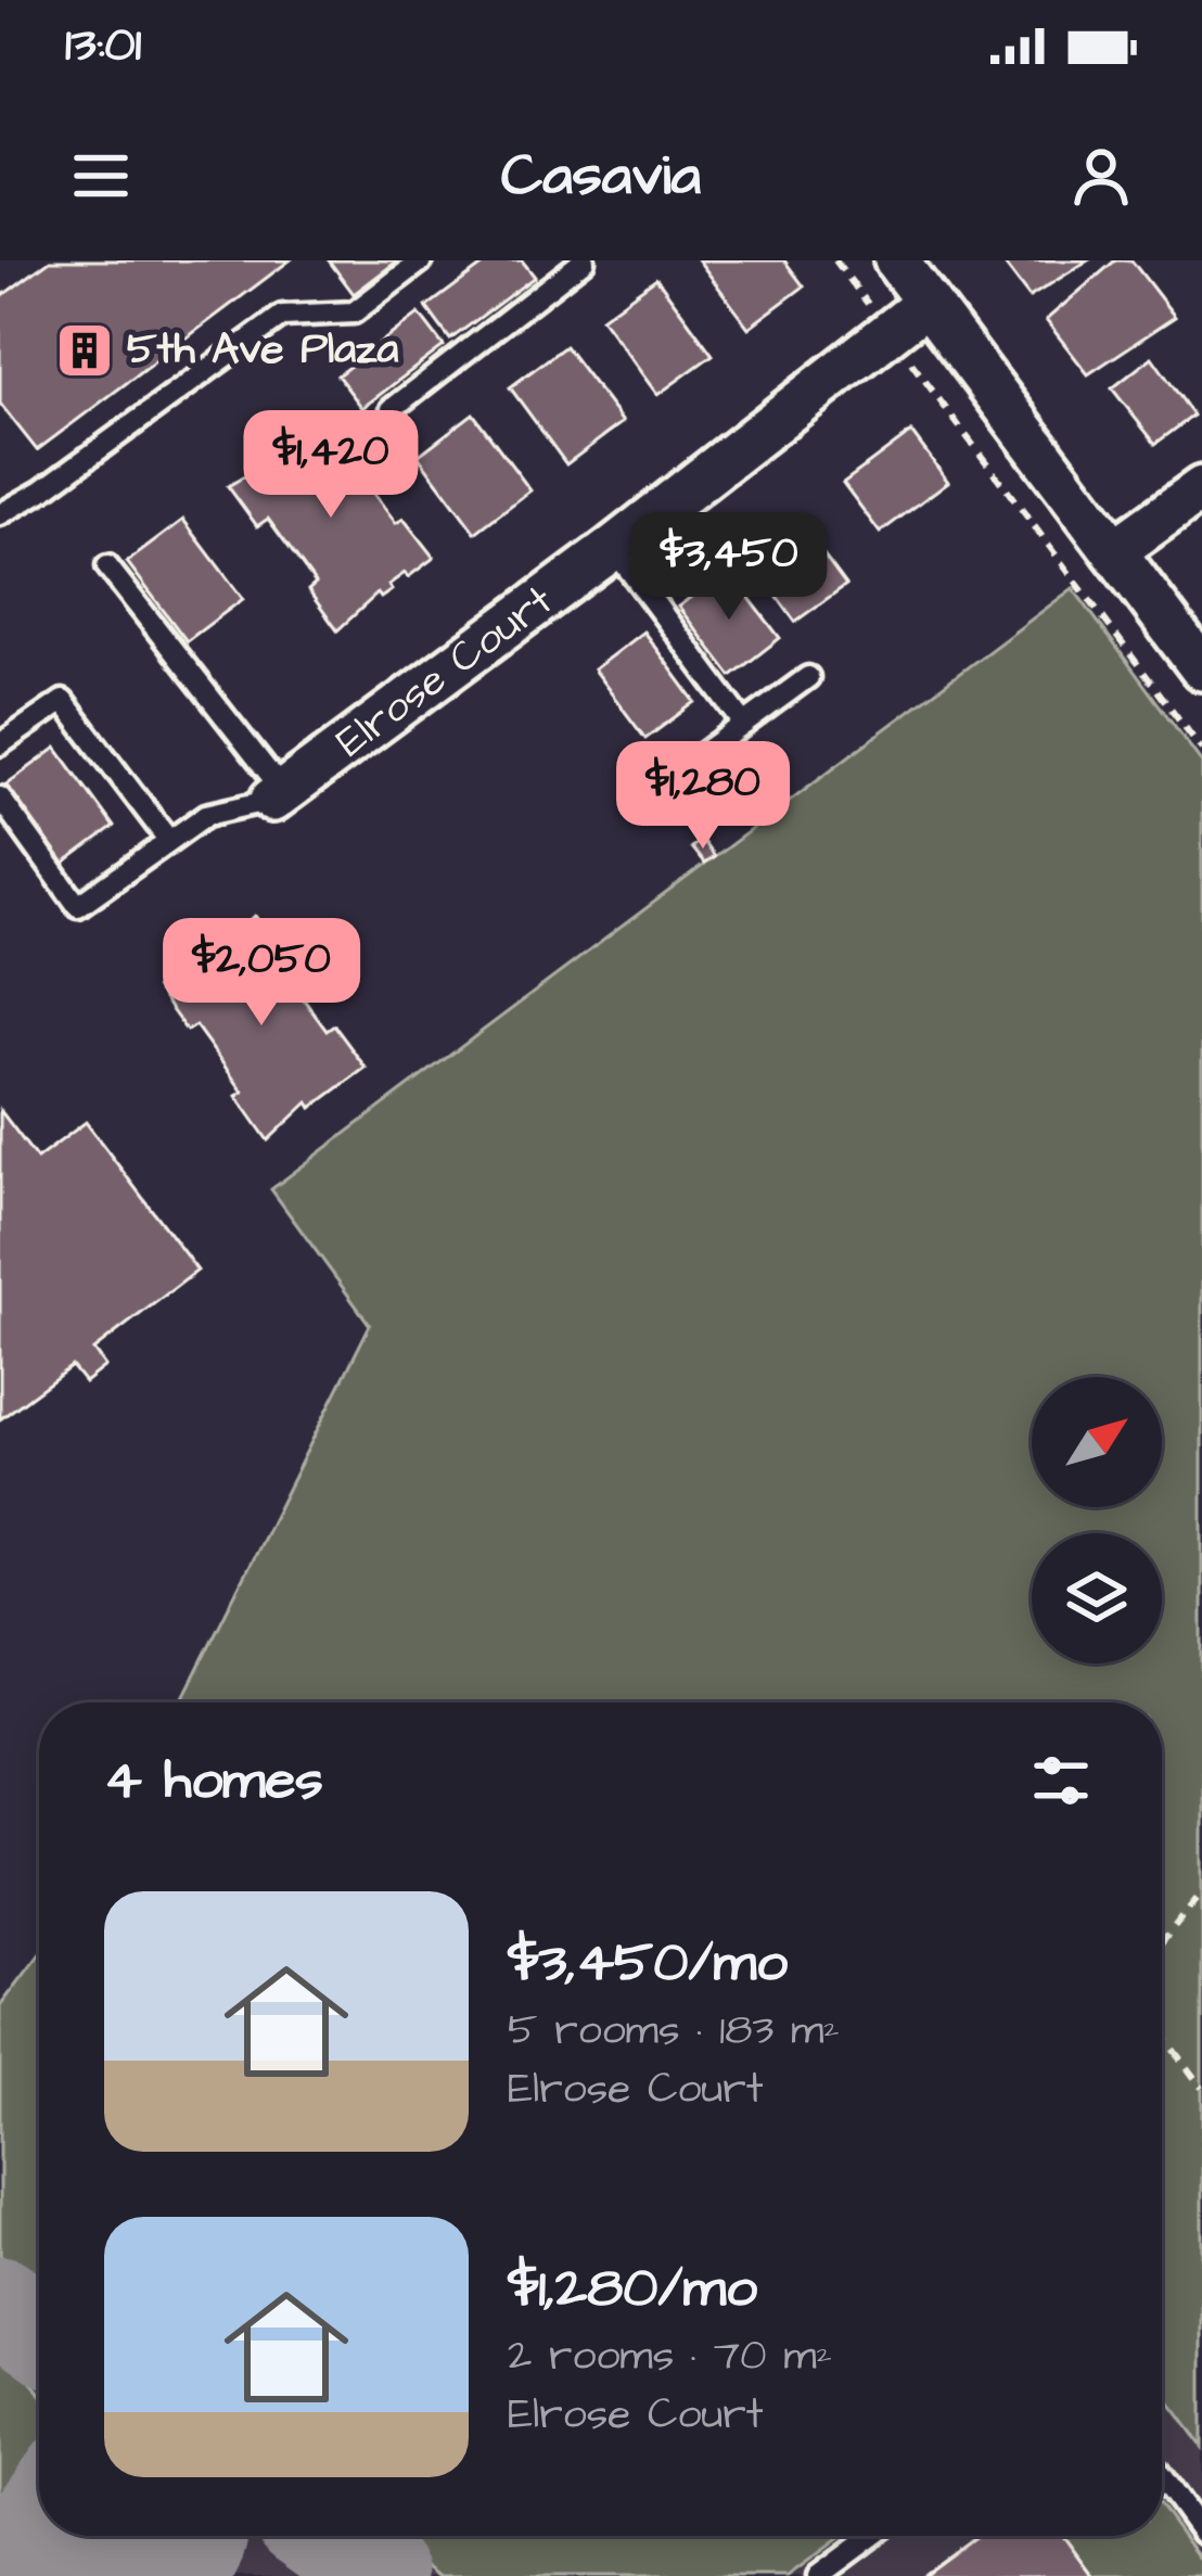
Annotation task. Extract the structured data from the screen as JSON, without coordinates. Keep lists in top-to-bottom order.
{
  "streets": {
    "street": ["Elrose Court"]
  },
  "places": {
    "building": ["5th Ave Plaza"]
  },
  "north": "top right",
  "page": {
    "status": "13:01",
    "header": "Casavia",
    "price": [
      "$1,420",
      "$3,450",
      "$1,280",
      "$2,050"
    ],
    "heading": "4 homes",
    "list": [
      {
        "name": "$3,450/mo",
        "note": "5 rooms · 183 m² · Elrose Court"
      },
      {
        "name": "$1,280/mo",
        "note": "2 rooms · 70 m² · Elrose Court"
      }
    ]
  }
}
